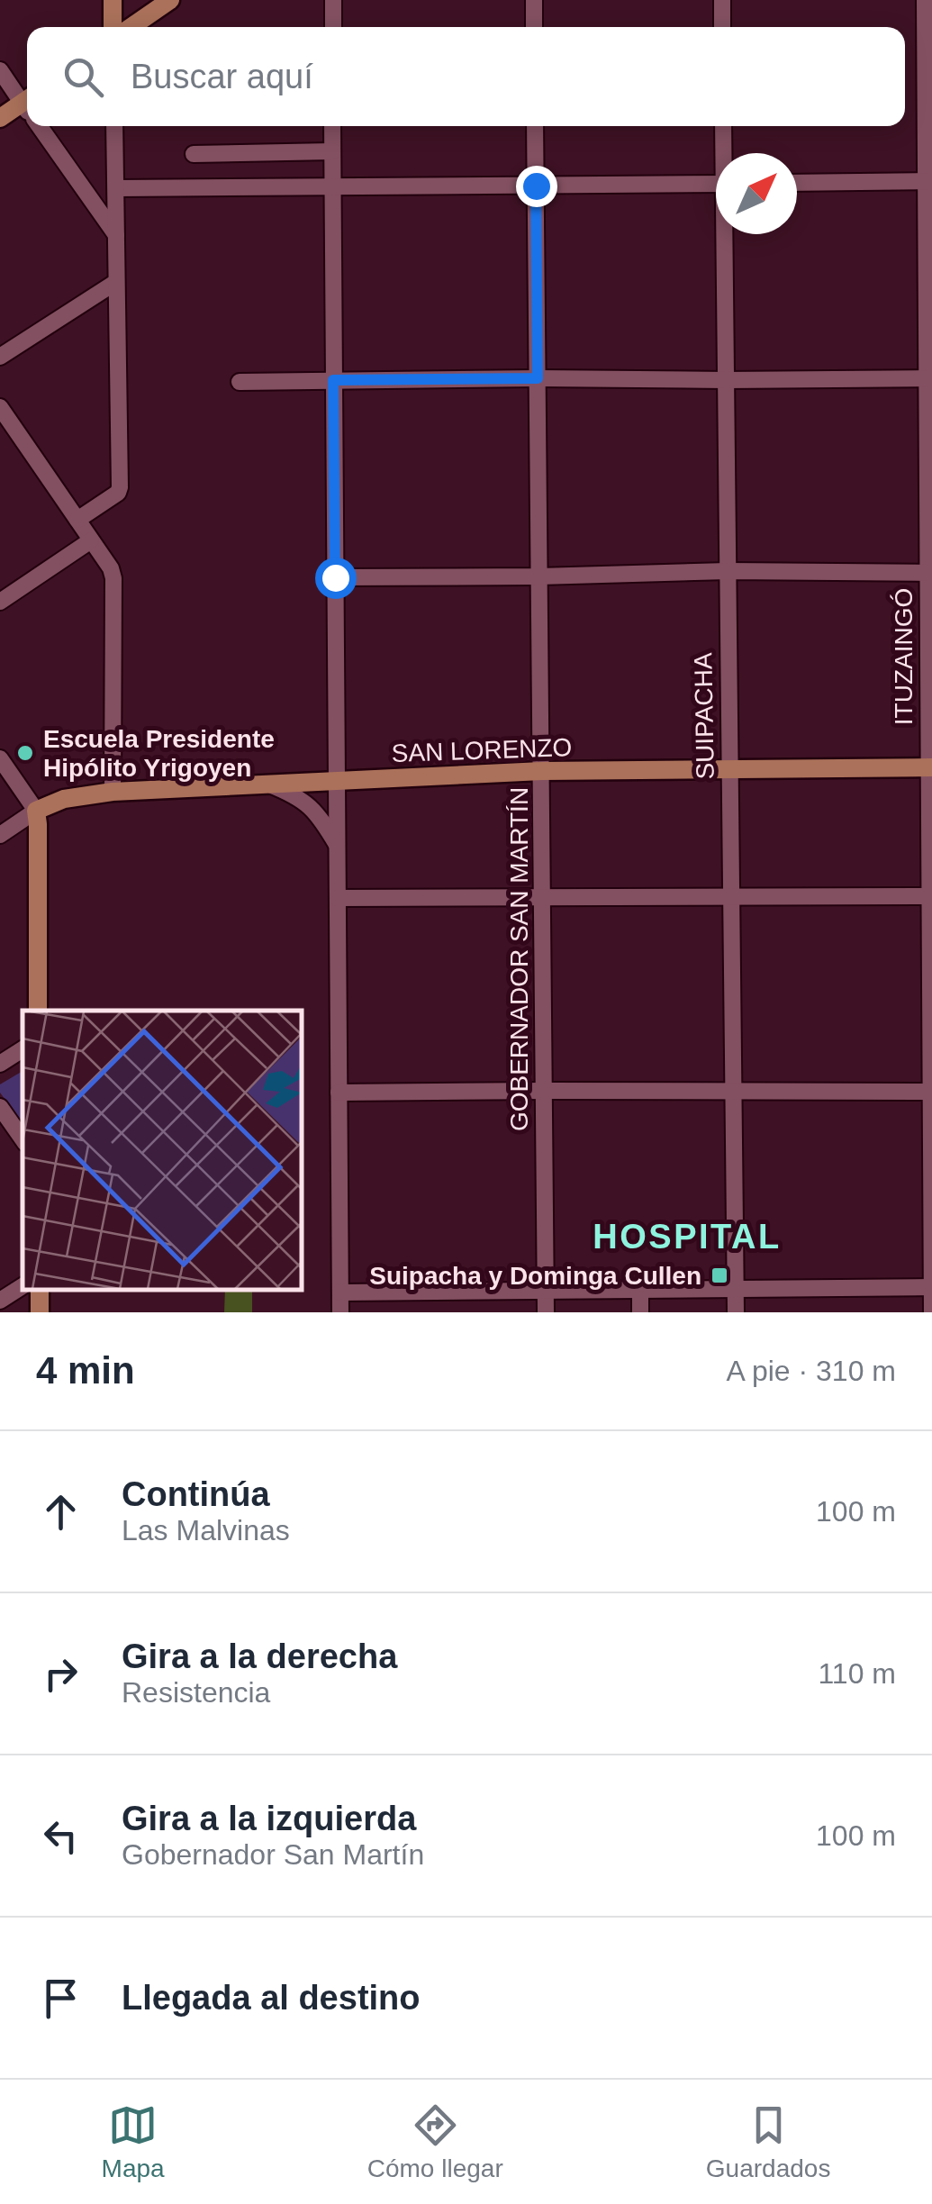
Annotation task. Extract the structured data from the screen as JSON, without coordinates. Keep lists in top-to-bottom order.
{
  "streets": {
    "main road": ["SAN LORENZO"],
    "street": ["ITUZAINGÓ", "SUIPACHA", "GOBERNADOR SAN MARTÍN"]
  },
  "crossings": [
    ["ITUZAINGÓ", "SAN LORENZO"],
    ["SUIPACHA", "SAN LORENZO"],
    ["SAN LORENZO", "GOBERNADOR SAN MARTÍN"]
  ],
  "districts": ["HOSPITAL"],
  "places": {
    "other": ["Escuela Presidente Hipólito Yrigoyen"],
    "transit": ["Suipacha y Dominga Cullen"]
  },
  "north": "top right",
  "page": {
    "search": "Buscar aquí",
    "heading": ["4 min", "A pie · 310 m"],
    "list": [
      ["Continúa", "Las Malvinas", "100 m"],
      ["Gira a la derecha", "Resistencia", "110 m"],
      ["Gira a la izquierda", "Gobernador San Martín", "100 m"],
      "Llegada al destino"
    ],
    "nav": ["Mapa", "Cómo llegar", "Guardados"]
  }
}
